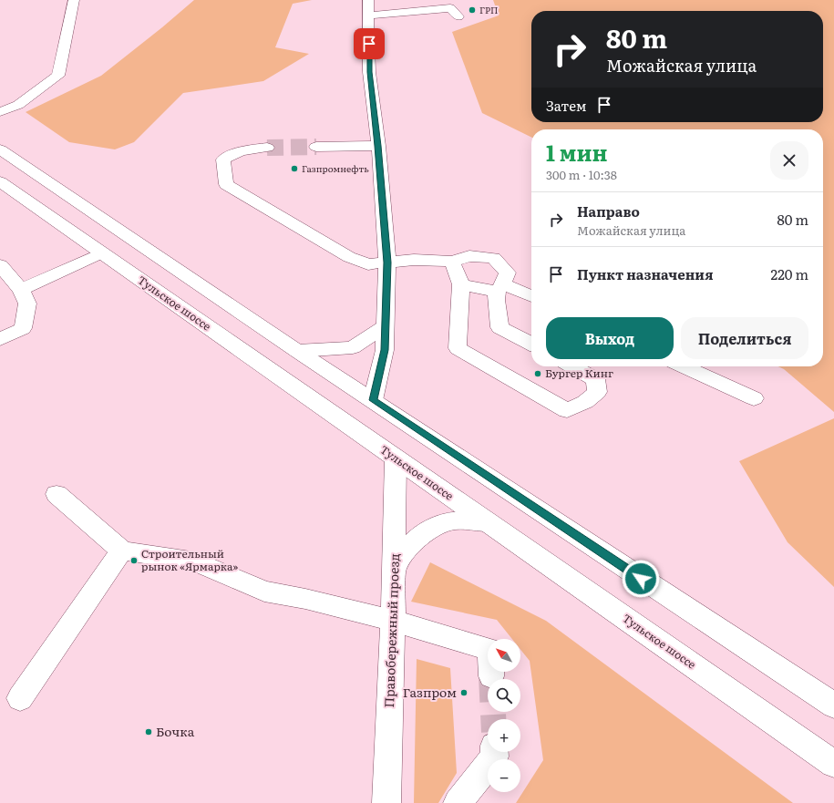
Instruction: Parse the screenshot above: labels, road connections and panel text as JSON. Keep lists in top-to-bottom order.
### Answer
{
  "streets": {
    "main road": ["Тульское шоссе", "Правобережный проезд"]
  },
  "crossings": [
    ["Тульское шоссе", "Правобережный проезд"]
  ],
  "places": [
    "ГРП",
    "Газпромнефть",
    "Бургер Кинг",
    "Строительный рынок «Ярмарка»",
    "Газпром",
    "Бочка"
  ],
  "north": "top left",
  "page": {
    "turn": ["80 m", "Можайская улица"],
    "then": "Затем",
    "heading": ["1 мин", "300 m · 10:38"],
    "list": [
      {
        "name": "Направо",
        "note": "Можайская улица",
        "value": "80 m"
      },
      {
        "name": "Пункт назначения",
        "value": "220 m"
      }
    ],
    "buttons": ["Выход", "Поделиться"],
    "map_buttons": ["+", "−"]
  }
}
